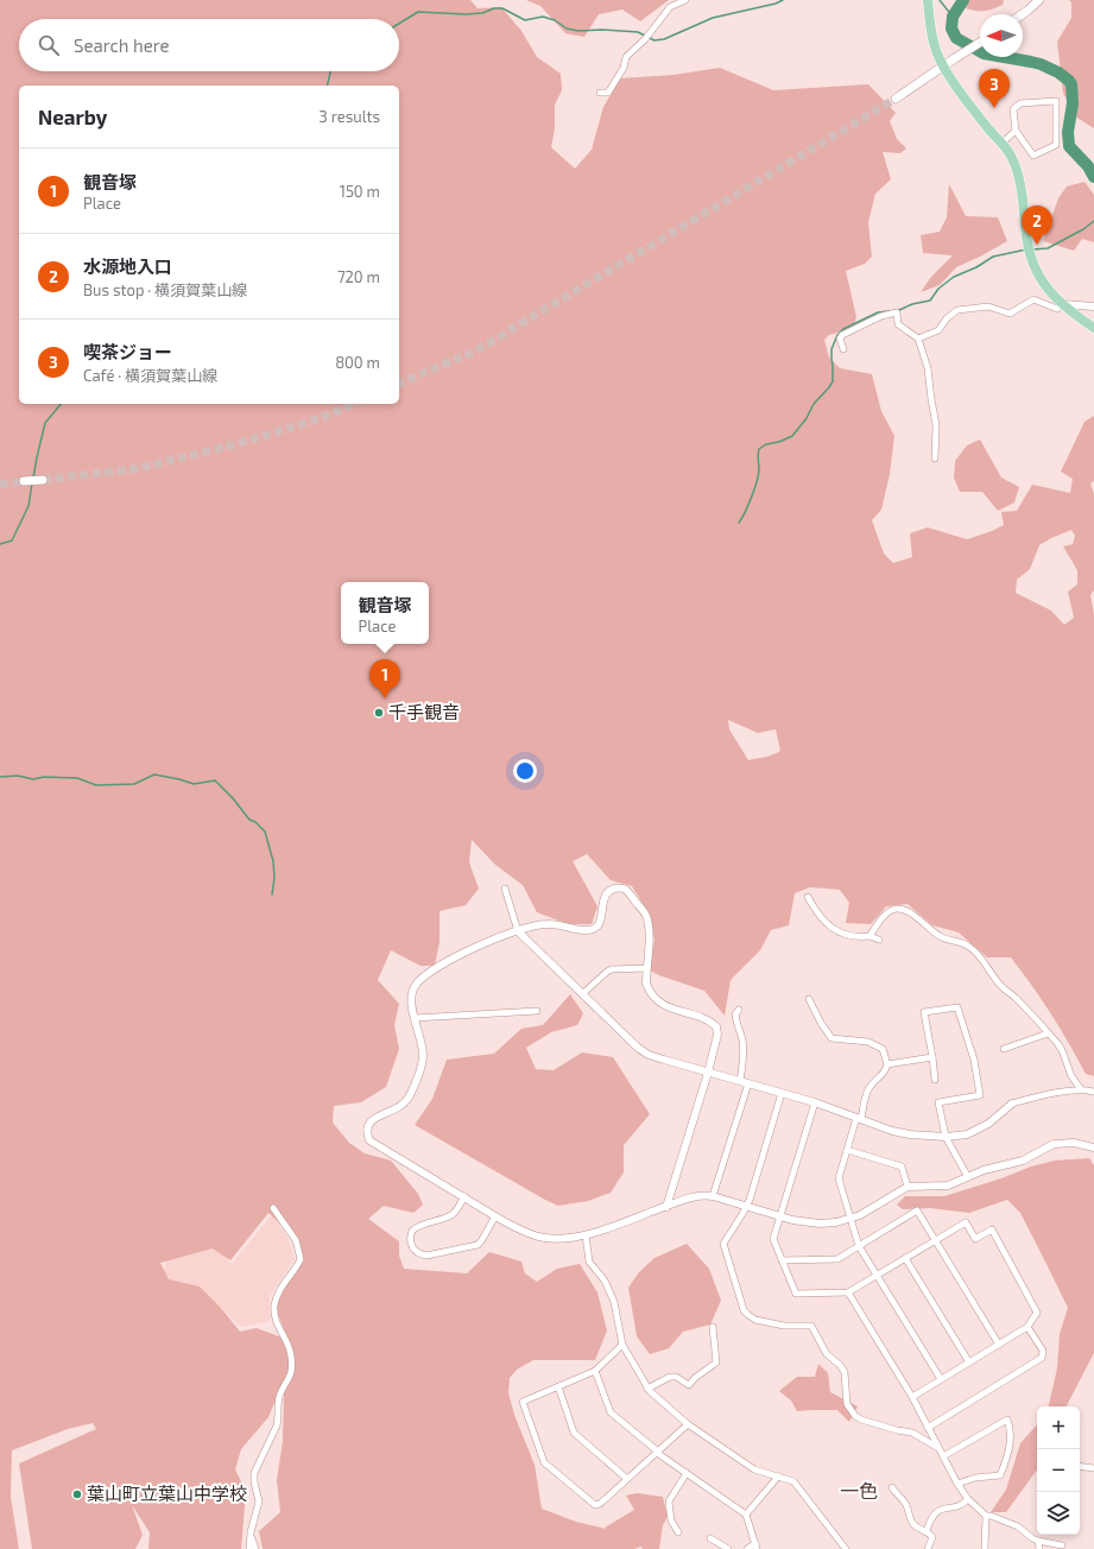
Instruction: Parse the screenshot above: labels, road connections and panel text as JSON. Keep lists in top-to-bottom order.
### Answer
{
  "districts": ["一色"],
  "places": ["千手観音", "葉山町立葉山中学校"],
  "north": "left",
  "page": {
    "search": "Search here",
    "pins": ["3", "2", "1"],
    "heading": ["Nearby", "3 results"],
    "list": [
      {
        "mark": "1",
        "name": "観音塚",
        "note": "Place",
        "value": "150 m"
      },
      {
        "mark": "2",
        "name": "水源地入口",
        "note": "Bus stop · 横須賀葉山線",
        "value": "720 m"
      },
      {
        "mark": "3",
        "name": "喫茶ジョー",
        "note": "Café · 横須賀葉山線",
        "value": "800 m"
      }
    ],
    "popup": ["観音塚", "Place"],
    "map_buttons": ["+", "−"]
  }
}
